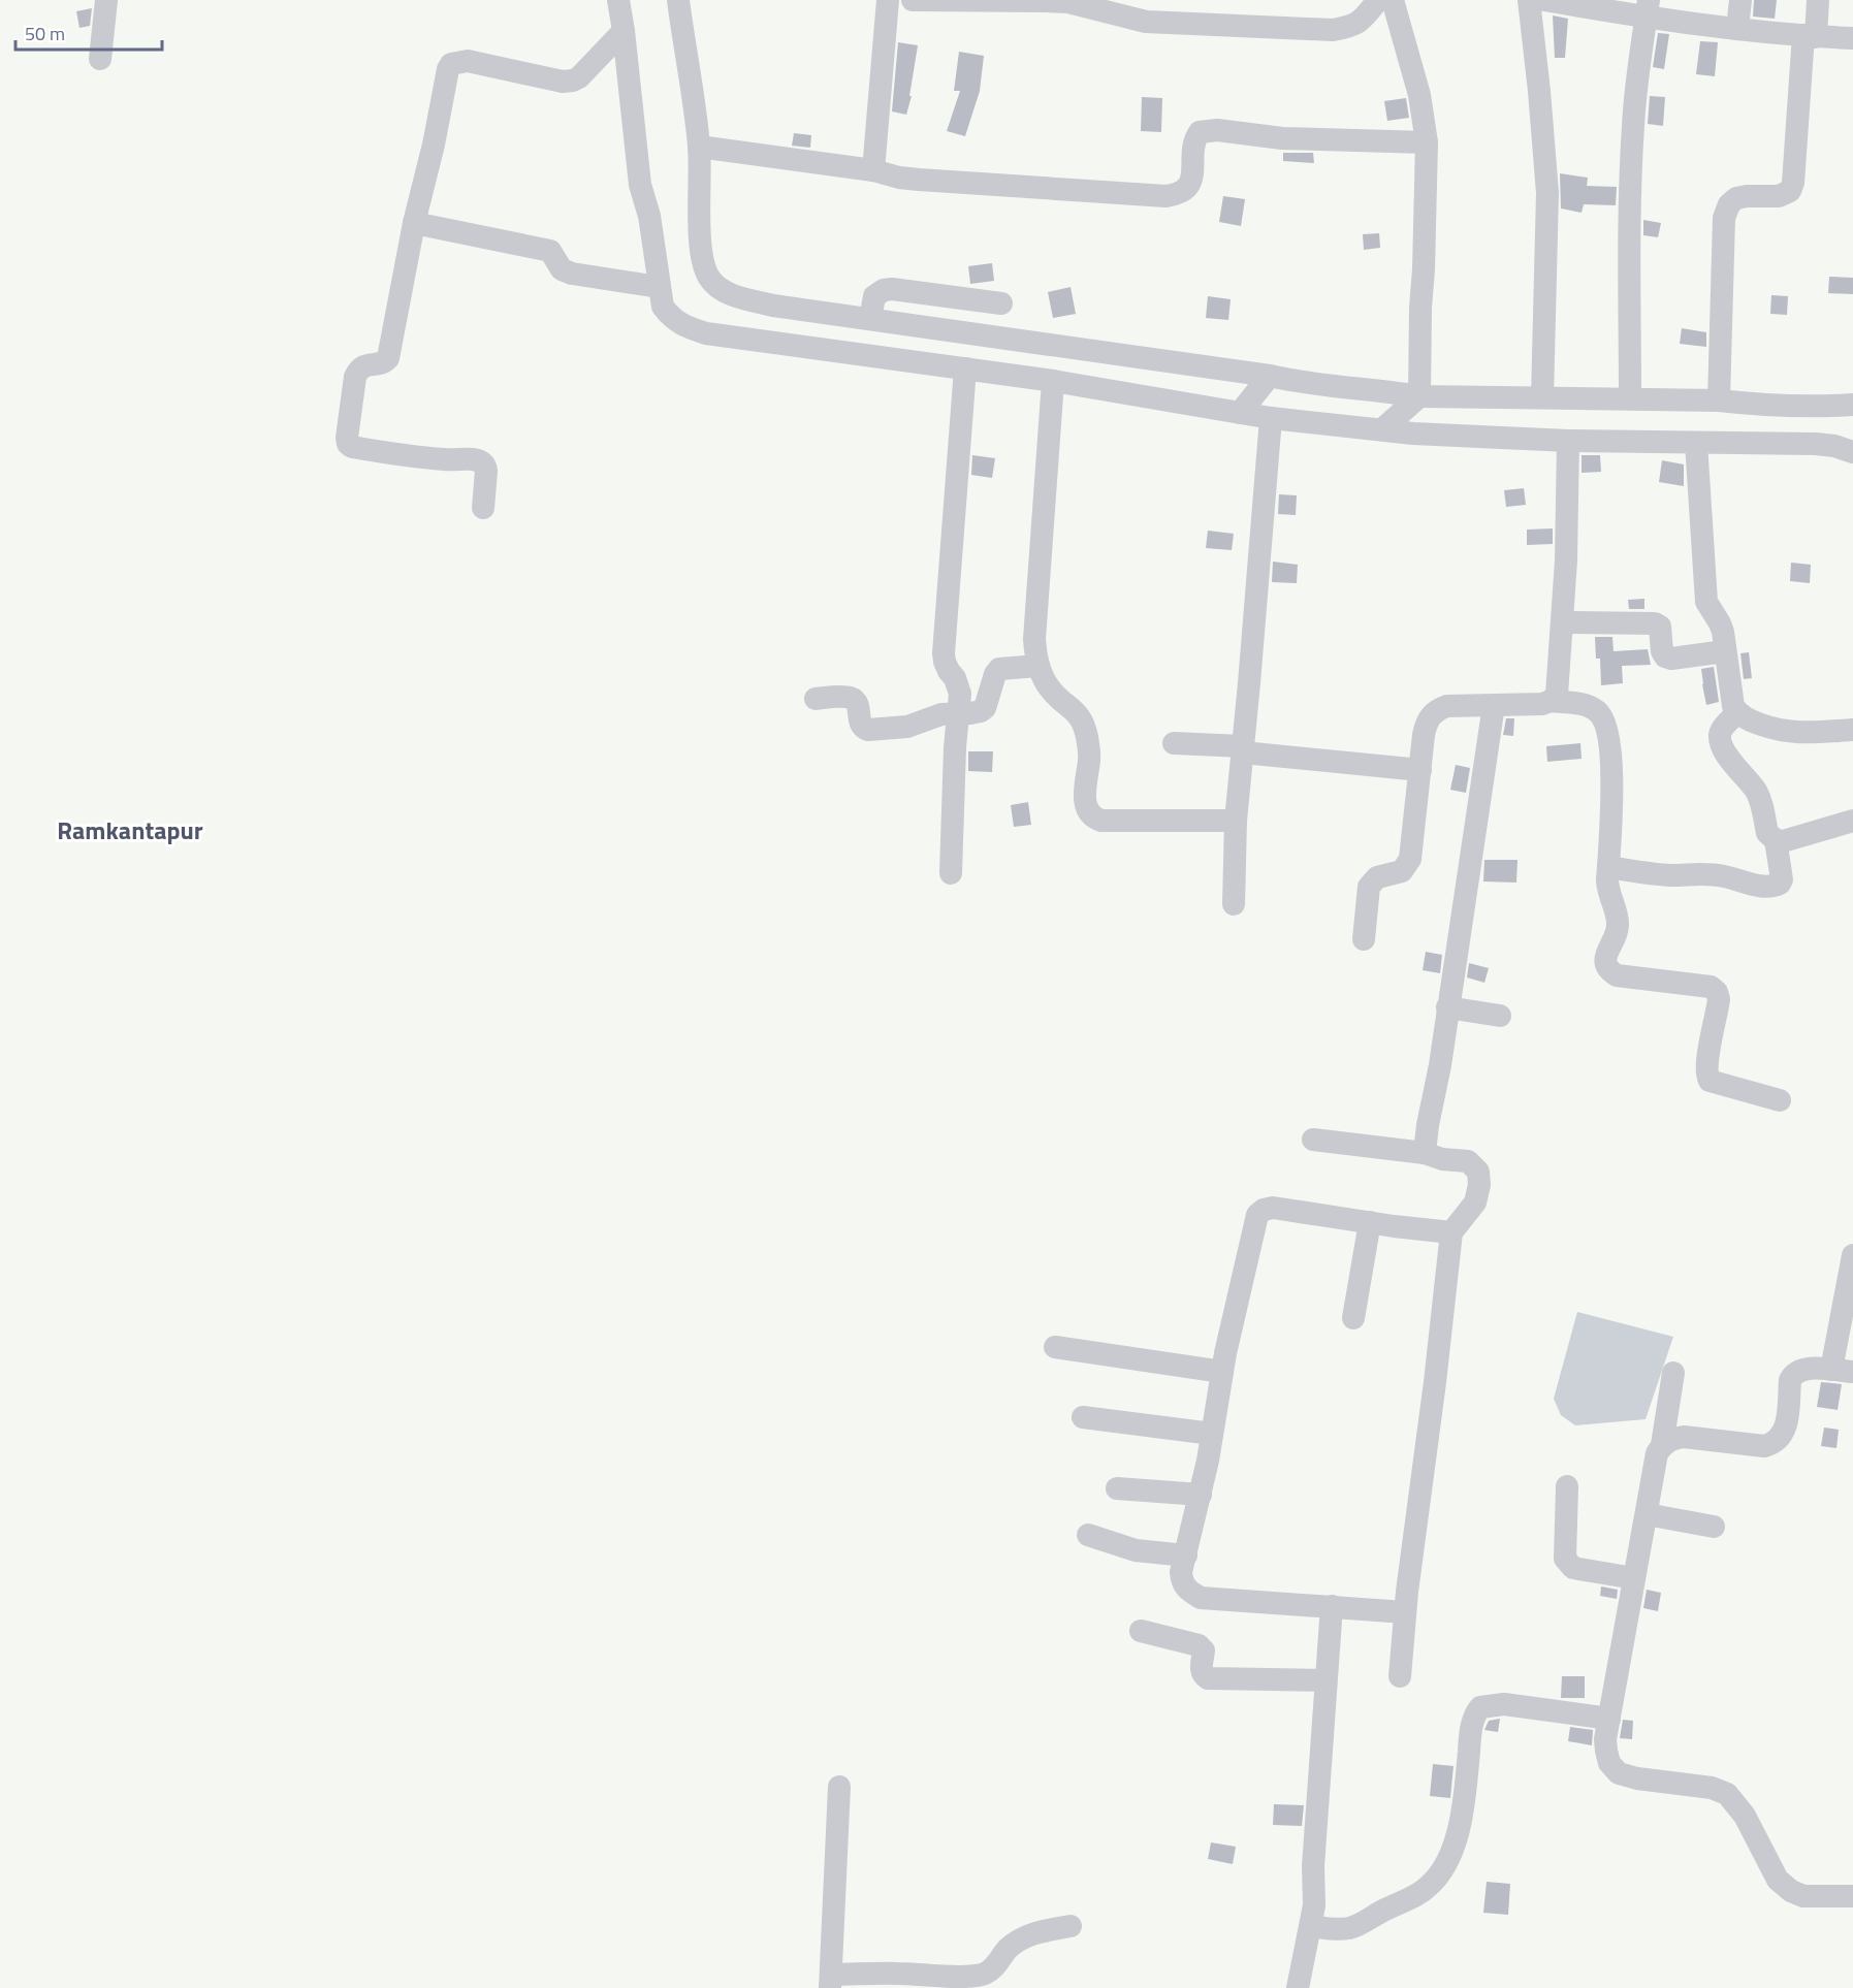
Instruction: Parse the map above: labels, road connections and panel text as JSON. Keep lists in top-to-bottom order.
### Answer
{
  "districts": ["Ramkantapur"],
  "scale_bar": "50 m"
}
